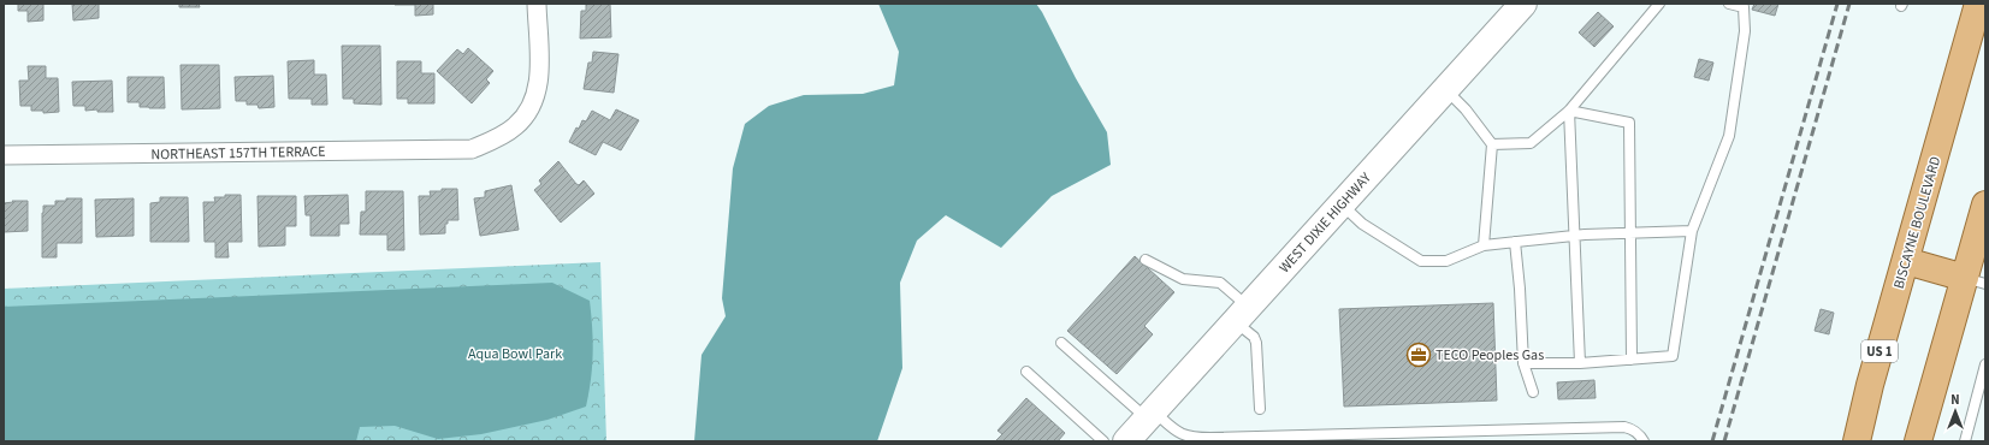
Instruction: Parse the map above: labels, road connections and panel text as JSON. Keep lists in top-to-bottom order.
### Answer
{
  "streets": {
    "main road": ["WEST DIXIE HIGHWAY", "BISCAYNE BOULEVARD", "US 1"],
    "street": ["NORTHEAST 157TH TERRACE"]
  },
  "parks": ["Aqua Bowl Park"],
  "places": {
    "office": ["TECO Peoples Gas"]
  },
  "north": "top"
}
